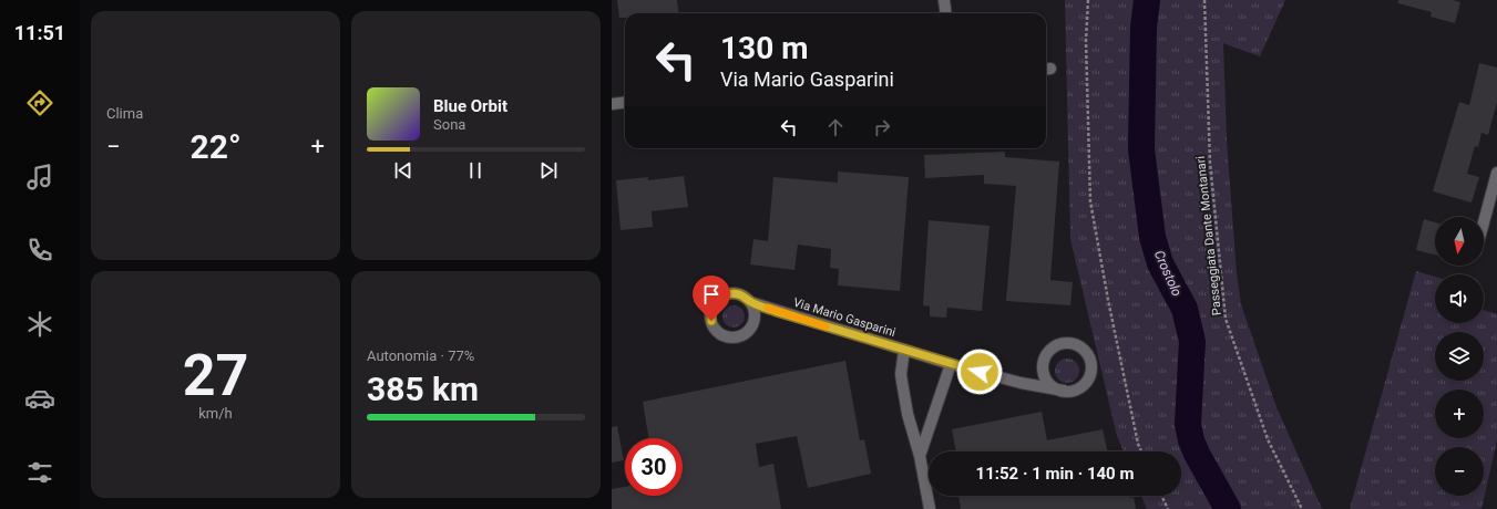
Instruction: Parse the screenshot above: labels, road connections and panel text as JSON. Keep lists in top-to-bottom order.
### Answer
{
  "streets": {
    "street": ["Via Mario Gasparini"],
    "path": ["Passeggiata Dante Montanari"]
  },
  "water": ["Crostolo"],
  "north": "bottom",
  "page": {
    "tabs": "11:51",
    "tile": [
      "Clima",
      ["27", "km/h"],
      ["Autonomia · 77%", "385 km"]
    ],
    "turn": ["130 m", "Via Mario Gasparini"],
    "song": ["Blue Orbit", "Sona"],
    "heat": ["−", "22°", "+"],
    "map_buttons": ["+", "−"],
    "limit": "30",
    "trip": "11:52 · 1 min · 140 m"
  }
}
